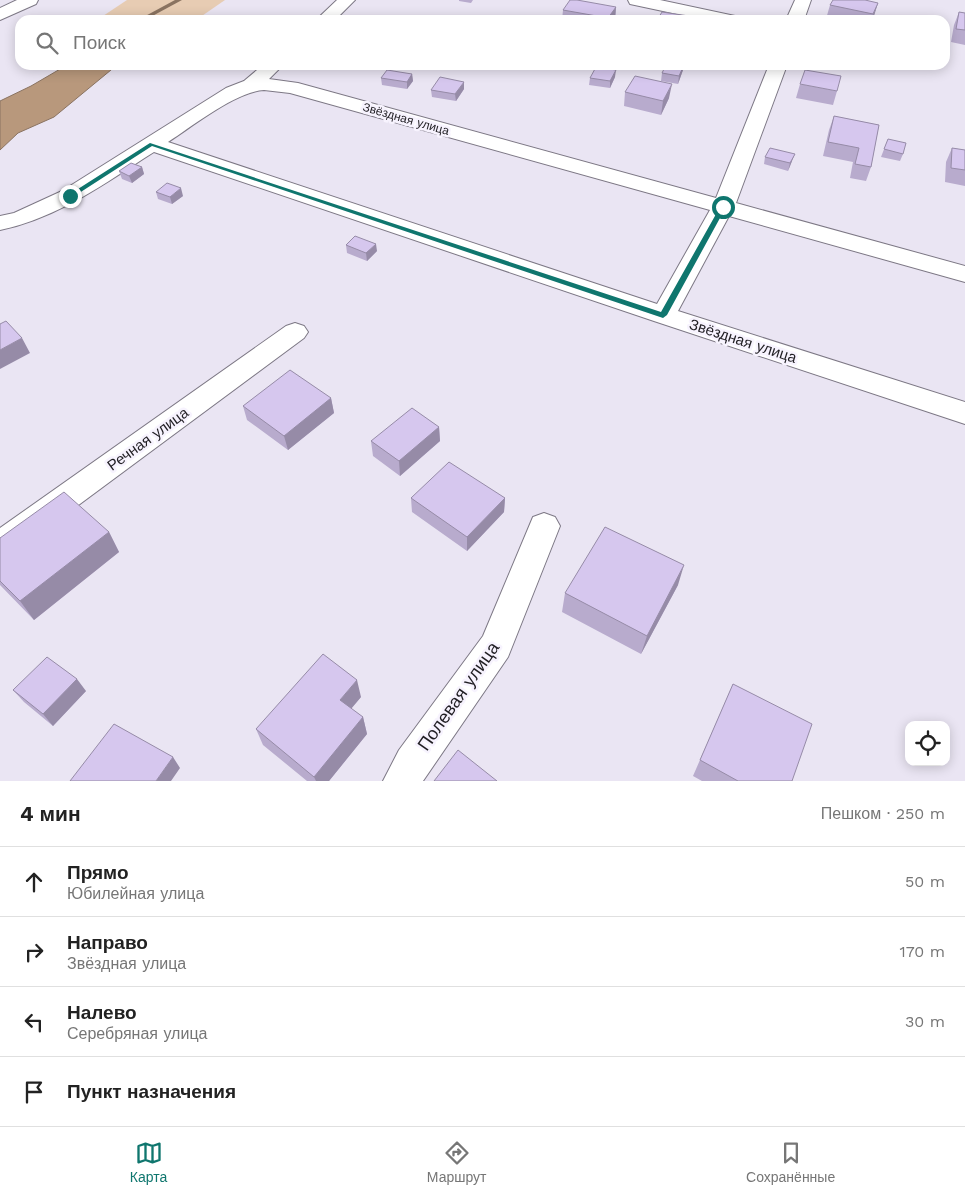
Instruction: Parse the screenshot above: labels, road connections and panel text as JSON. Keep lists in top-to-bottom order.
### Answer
{
  "streets": {
    "street": ["Звёздная улица", "Речная улица", "Полевая улица"]
  },
  "page": {
    "search": "Поиск",
    "heading": ["4 мин", "Пешком · 250 m"],
    "list": [
      ["Прямо", "Юбилейная улица", "50 m"],
      ["Направо", "Звёздная улица", "170 m"],
      ["Налево", "Серебряная улица", "30 m"],
      "Пункт назначения"
    ],
    "nav": ["Карта", "Маршрут", "Сохранённые"]
  }
}
